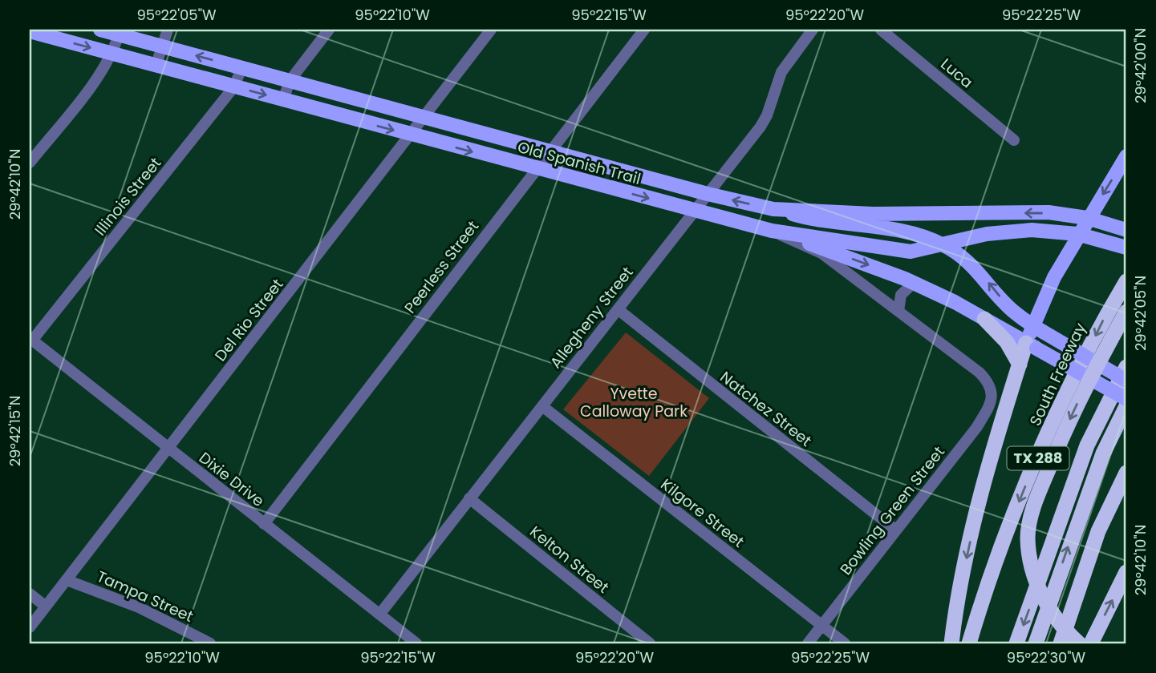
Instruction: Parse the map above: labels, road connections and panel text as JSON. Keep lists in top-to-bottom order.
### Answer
{
  "streets": {
    "highway": ["South Freeway", "TX 288"],
    "main road": ["Old Spanish Trail"],
    "street": [
      "Luca",
      "Illinois Street",
      "Peerless Street",
      "Allegheny Street",
      "Del Rio Street",
      "Natchez Street",
      "Dixie Drive",
      "Bowling Green Street",
      "Kilgore Street",
      "Kelton Street",
      "Tampa Street"
    ]
  },
  "crossings": [
    ["Old Spanish Trail", "Illinois Street"],
    ["Old Spanish Trail", "Peerless Street"],
    ["Old Spanish Trail", "Allegheny Street"],
    ["Old Spanish Trail", "Del Rio Street"],
    ["Illinois Street", "Dixie Drive"],
    ["Peerless Street", "Dixie Drive"],
    ["Allegheny Street", "Natchez Street"],
    ["Allegheny Street", "Dixie Drive"],
    ["Allegheny Street", "Kilgore Street"],
    ["Allegheny Street", "Kelton Street"],
    ["Del Rio Street", "Dixie Drive"],
    ["Del Rio Street", "Tampa Street"],
    ["Natchez Street", "Bowling Green Street"],
    ["Bowling Green Street", "Kilgore Street"]
  ],
  "parks": ["Yvette Calloway Park"],
  "coordinates": [
    "95°22'05\"W",
    "95°22'10\"W",
    "95°22'15\"W",
    "95°22'20\"W",
    "95°22'25\"W",
    "29°42'00\"N",
    "29°42'10\"N",
    "29°42'05\"N",
    "29°42'15\"N",
    "95°22'30\"W"
  ]
}
